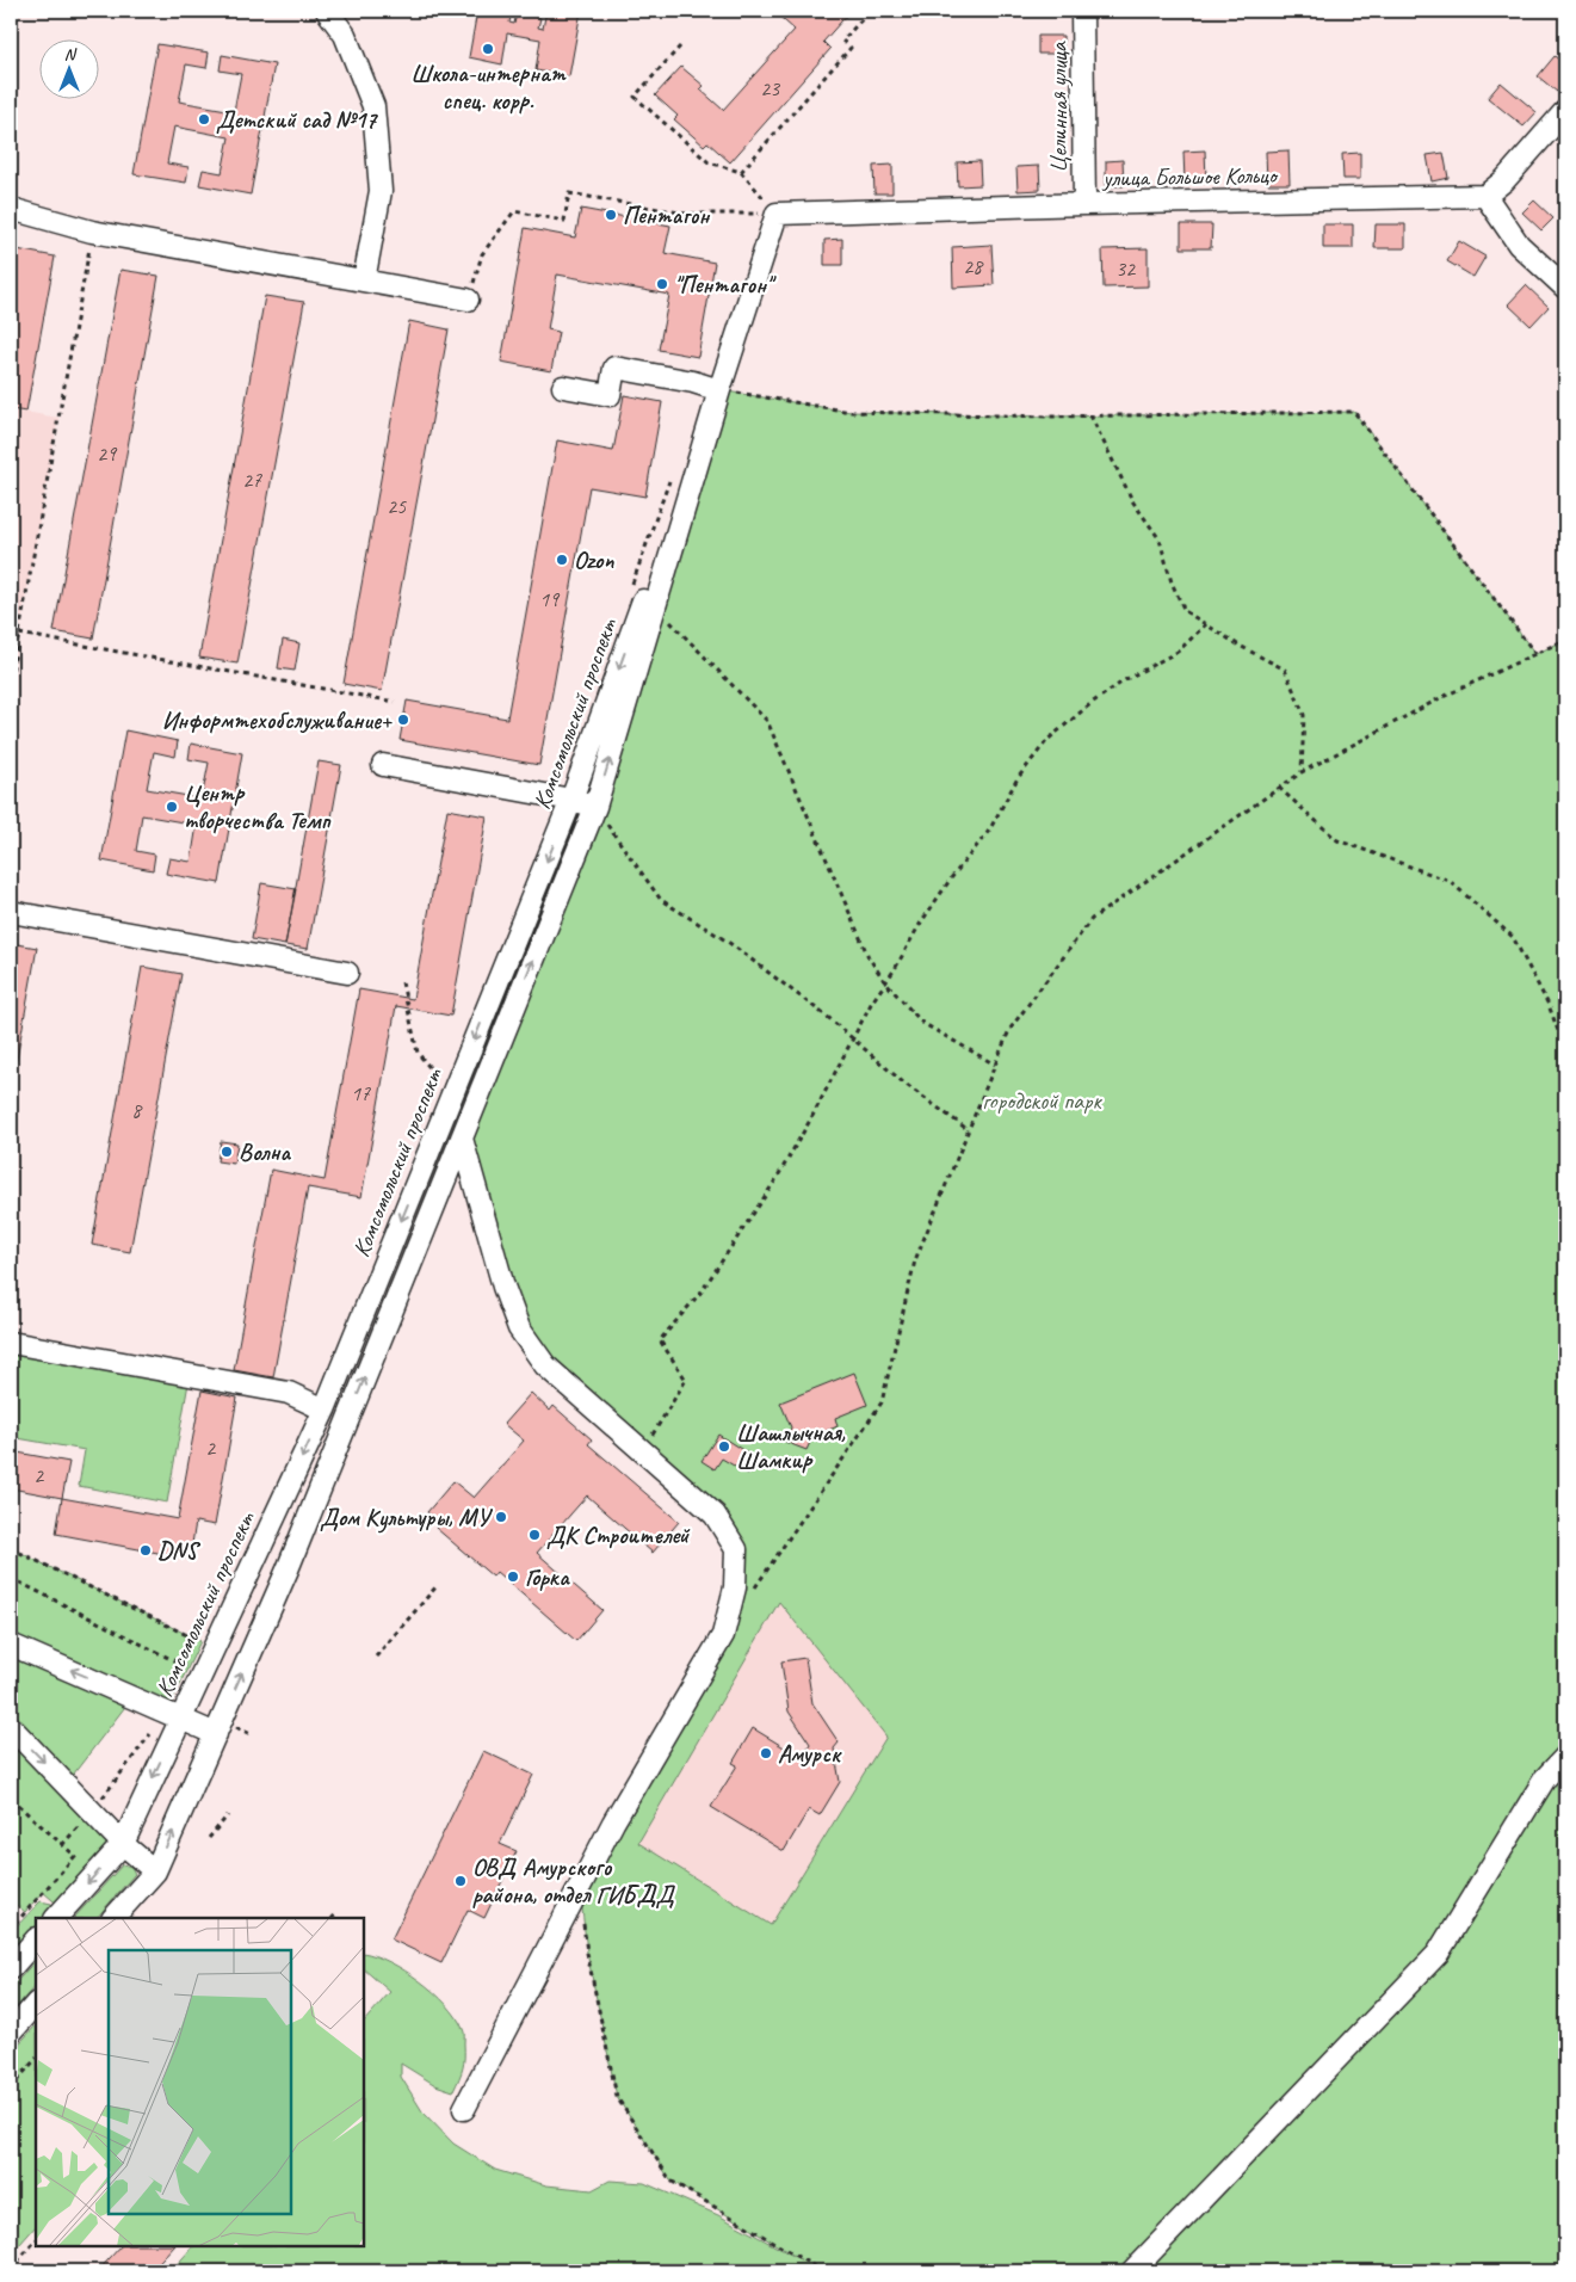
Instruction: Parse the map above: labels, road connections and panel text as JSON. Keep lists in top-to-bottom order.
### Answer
{
  "streets": {
    "street": ["Целинная улица", "улица Большое Кольцо", "Комсомольский проспект"]
  },
  "crossings": [
    ["Целинная улица", "улица Большое Кольцо"],
    ["улица Большое Кольцо", "Комсомольский проспект"]
  ],
  "parks": ["городской парк"],
  "places": [
    "Школа-интернат спец. корр.",
    "Детский сад №17",
    "Пентагон",
    "\"Пентагон\"",
    "Ozon",
    "Информтехобслуживание+",
    "Центр творчества Темп",
    "Волна",
    "Шашлычная, Шамкир",
    "Дом Культуры, МУ",
    "ДК Строителей",
    "DNS",
    "Горка",
    "Амурск",
    "ОВД Амурского района, отдел ГИБДД"
  ],
  "house_numbers": [
    "23",
    "28",
    "32",
    "29",
    "27",
    "25",
    "19",
    "17",
    "8",
    "2",
    "2"
  ],
  "north": "top"
}
